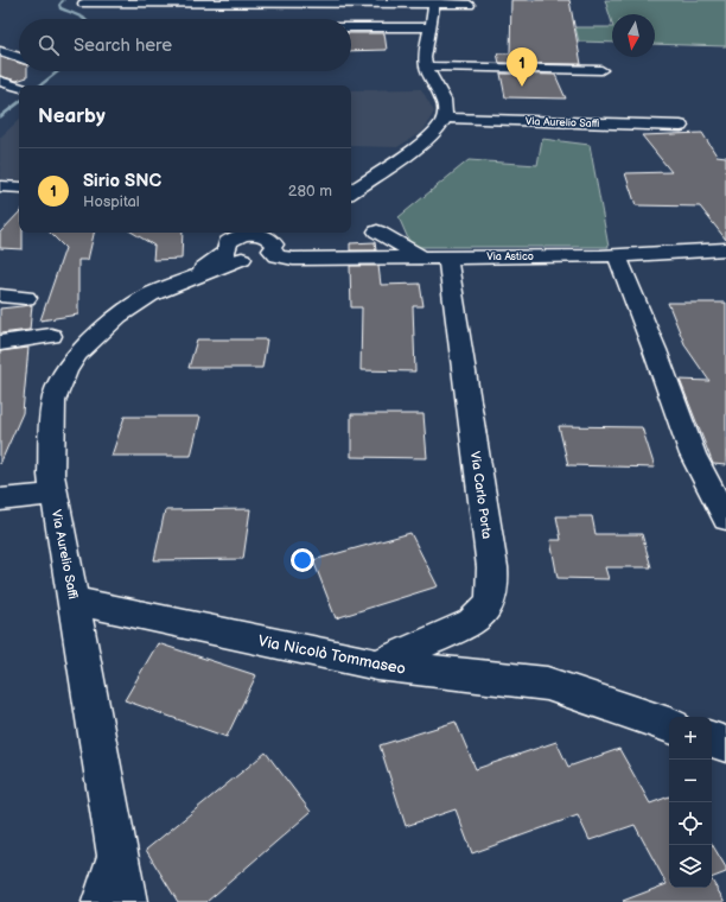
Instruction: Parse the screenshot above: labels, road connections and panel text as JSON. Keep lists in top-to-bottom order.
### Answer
{
  "streets": {
    "street": [
      "Via Aurelio Saffi",
      "Via Astico",
      "Via Carlo Porta",
      "Via Nicolò Tommaseo"
    ]
  },
  "crossings": [
    ["Via Aurelio Saffi", "Via Astico"],
    ["Via Aurelio Saffi", "Via Nicolò Tommaseo"],
    ["Via Astico", "Via Carlo Porta"],
    ["Via Carlo Porta", "Via Nicolò Tommaseo"]
  ],
  "north": "bottom",
  "page": {
    "search": "Search here",
    "pins": "1",
    "heading": "Nearby",
    "list": [
      {
        "mark": "1",
        "name": "Sirio SNC",
        "note": "Hospital",
        "value": "280 m"
      }
    ],
    "map_buttons": ["+", "−"]
  }
}
